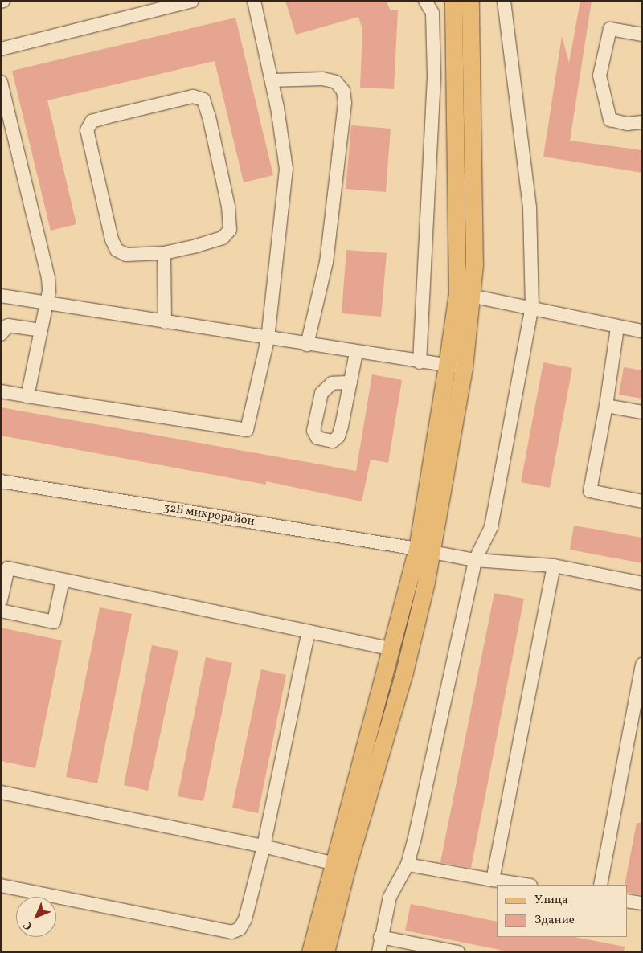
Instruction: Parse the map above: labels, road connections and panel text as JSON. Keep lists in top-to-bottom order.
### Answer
{
  "streets": {
    "lane": ["32Б микрорайон"]
  },
  "legend": ["Улица", "Здание"],
  "north": "bottom left"
}
